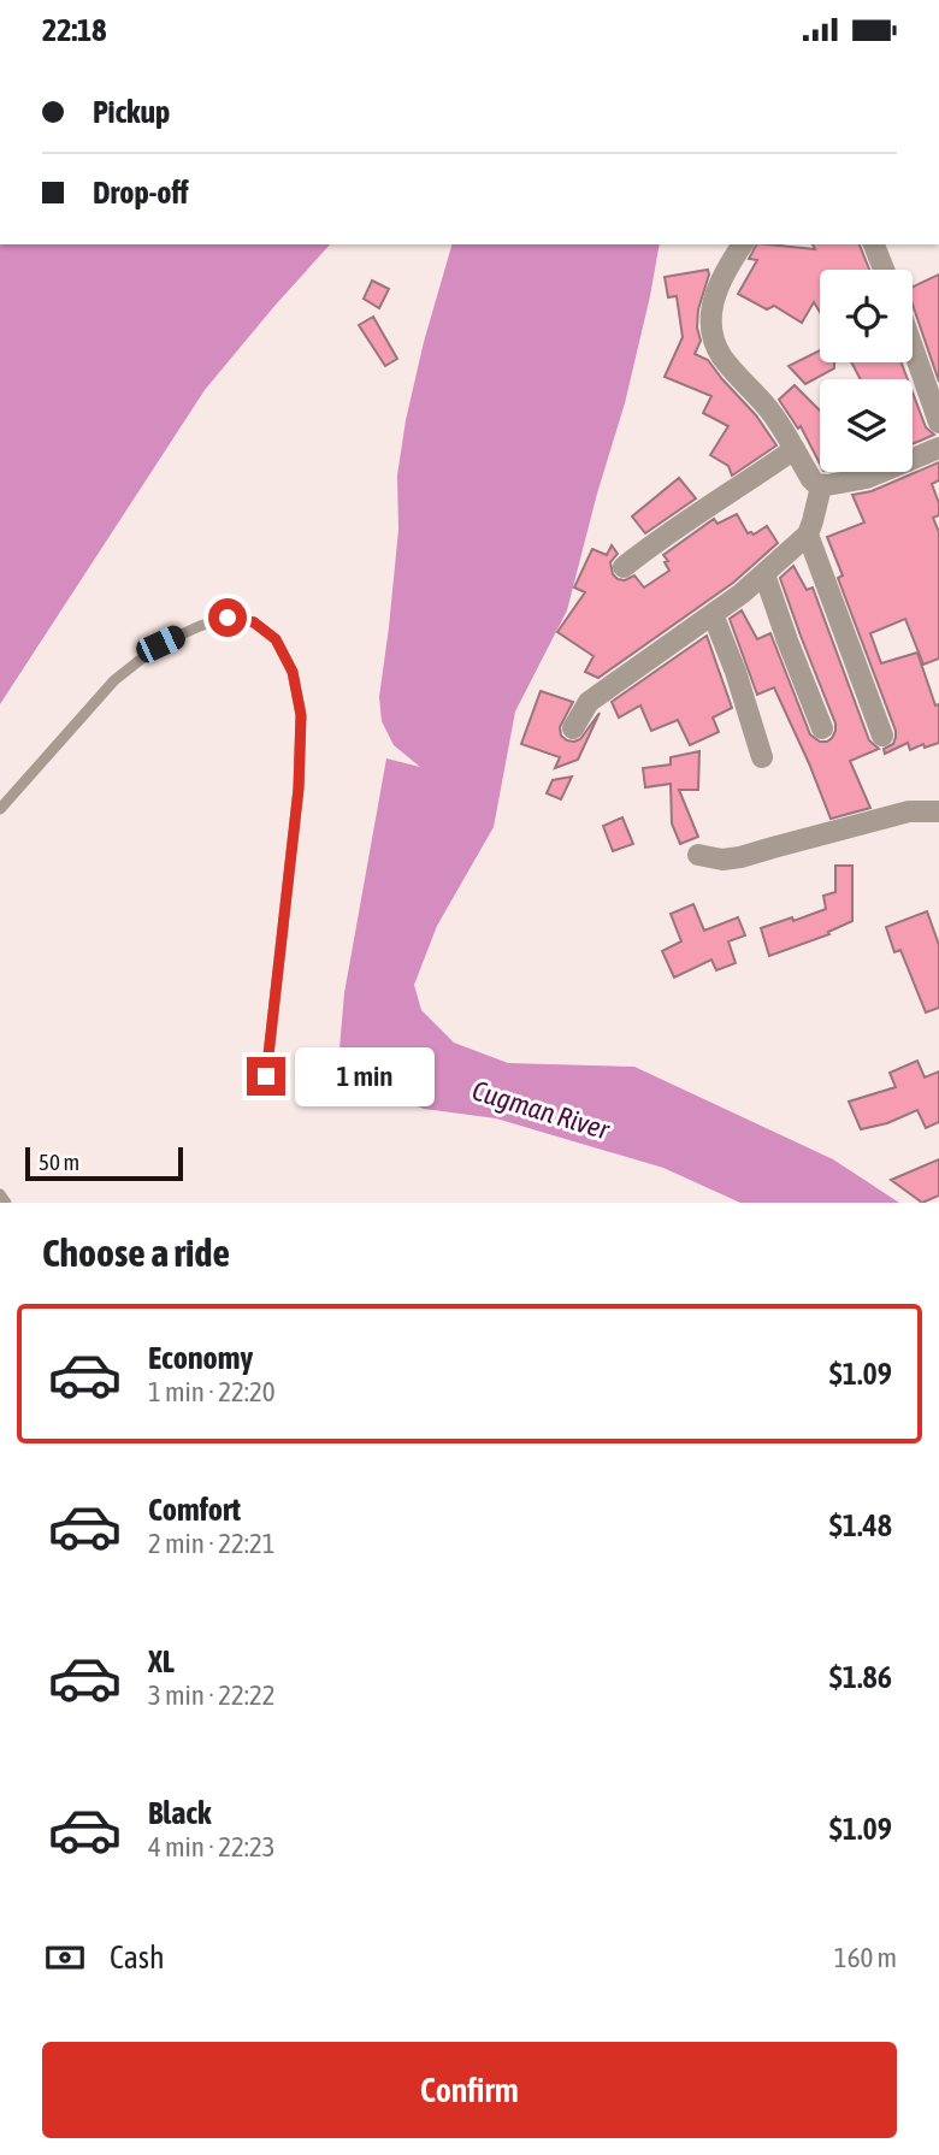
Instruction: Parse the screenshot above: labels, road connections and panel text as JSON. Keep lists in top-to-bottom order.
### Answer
{
  "water": ["Cugman River"],
  "scale_bar": "50 m",
  "page": {
    "status": "22:18",
    "banner": ["Pickup", "Drop-off"],
    "bubble": "1 min",
    "scale": "50 m",
    "heading": "Choose a ride",
    "list": [
      {
        "name": "Economy",
        "note": "1 min · 22:20",
        "value": "$1.09"
      },
      {
        "name": "Comfort",
        "note": "2 min · 22:21",
        "value": "$1.48"
      },
      {
        "name": "XL",
        "note": "3 min · 22:22",
        "value": "$1.86"
      },
      {
        "name": "Black",
        "note": "4 min · 22:23",
        "value": "$1.09"
      }
    ],
    "pay": ["Cash", "160 m"],
    "buttons": "Confirm"
  }
}
